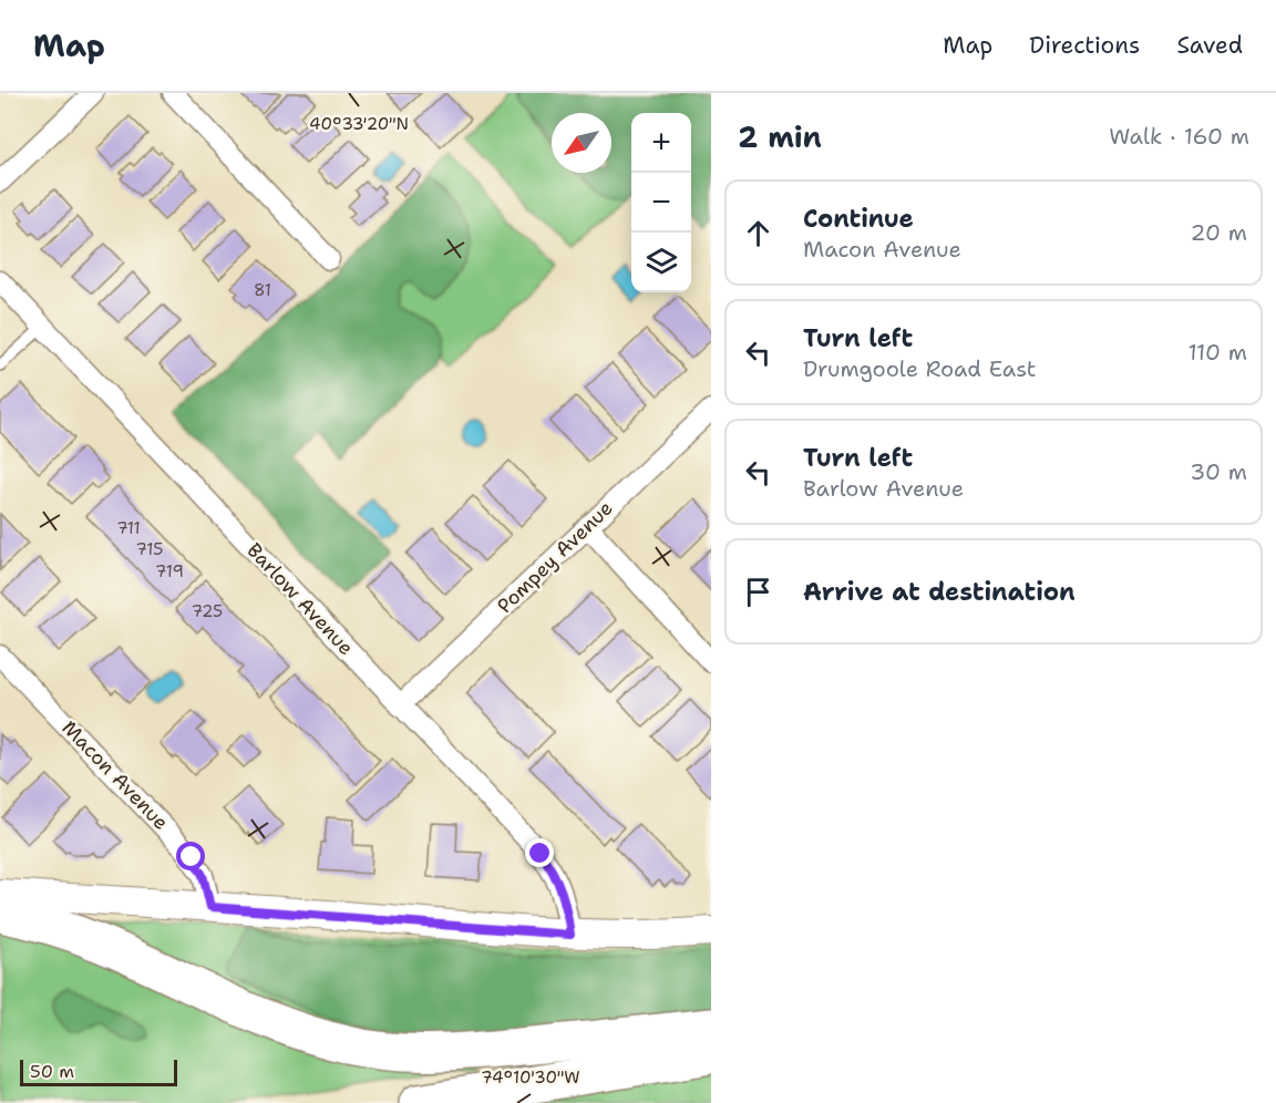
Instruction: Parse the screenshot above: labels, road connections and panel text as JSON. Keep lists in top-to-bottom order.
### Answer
{
  "streets": {
    "street": ["Pompey Avenue", "Barlow Avenue", "Macon Avenue"]
  },
  "crossings": [
    ["Pompey Avenue", "Barlow Avenue"]
  ],
  "house_numbers": [
    "81",
    "711",
    "715",
    "719",
    "725"
  ],
  "scale_bar": "50 m",
  "north": "bottom left",
  "page": {
    "header": "Map",
    "nav": ["Map", "Directions", "Saved"],
    "heading": ["2 min", "Walk · 160 m"],
    "map_buttons": ["+", "−"],
    "list": [
      ["Continue", "Macon Avenue", "20 m"],
      ["Turn left", "Drumgoole Road East", "110 m"],
      ["Turn left", "Barlow Avenue", "30 m"],
      "Arrive at destination"
    ],
    "scale": "50 m"
  },
  "coordinates": ["40°33'20\"N", "74°10'30\"W"]
}
